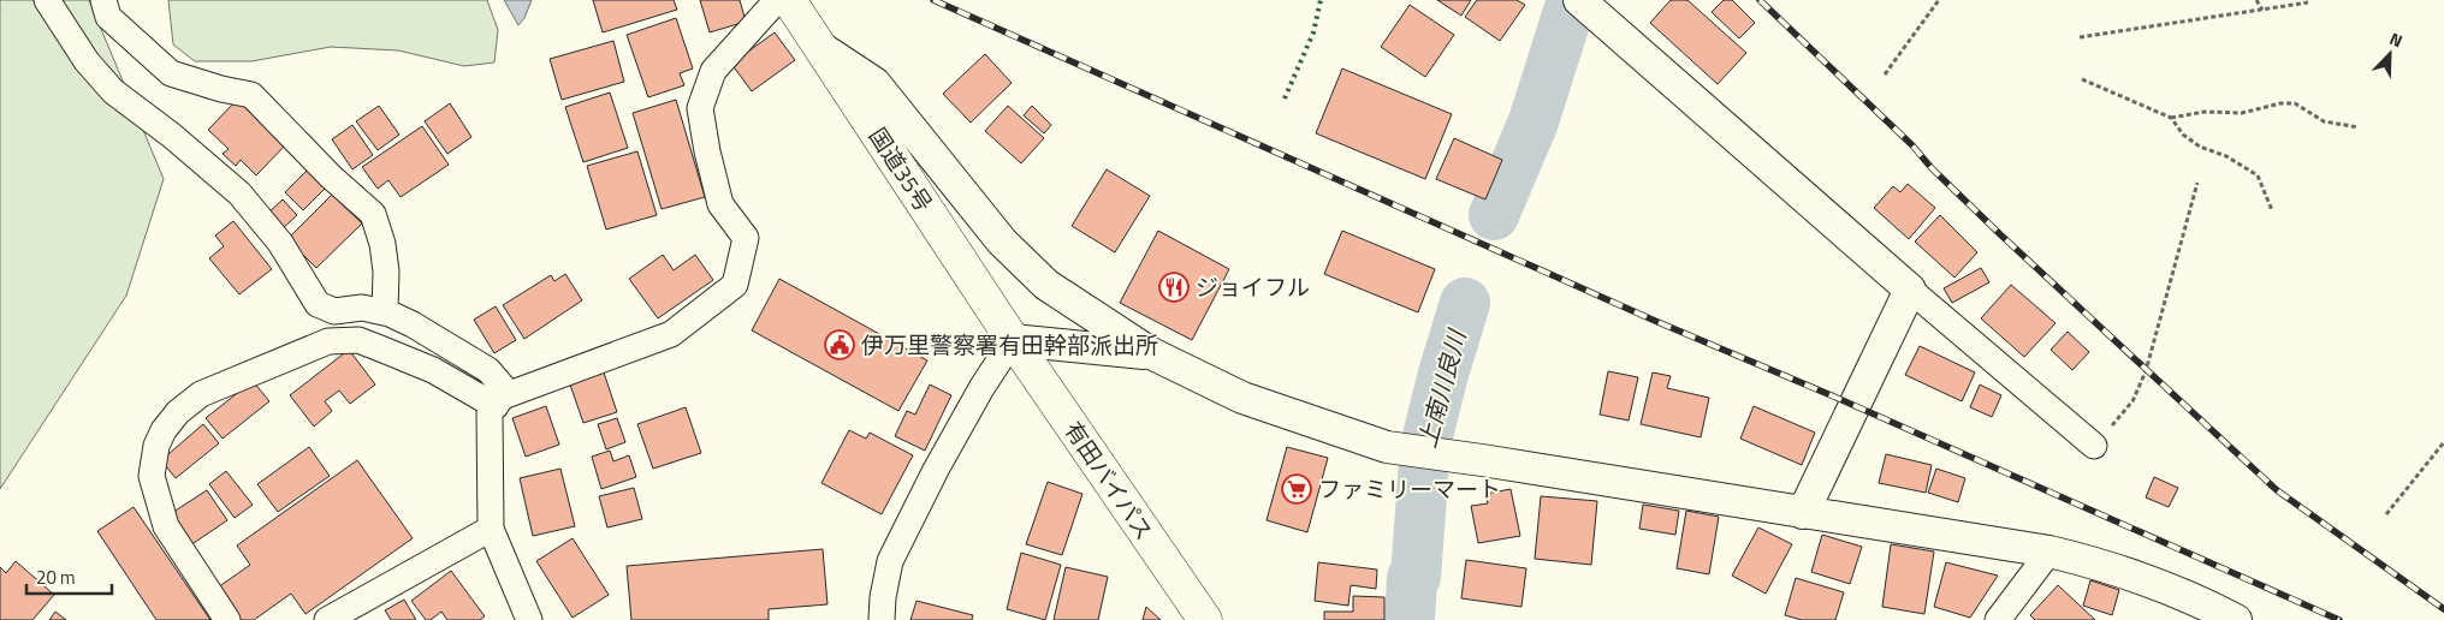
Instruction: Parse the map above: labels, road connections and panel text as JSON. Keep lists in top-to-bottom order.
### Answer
{
  "streets": {
    "highway": ["国道35号", "有田バイパス"]
  },
  "crossings": [
    ["国道35号", "有田バイパス"]
  ],
  "water": ["上南川良川"],
  "places": {
    "restaurant": ["ジョイフル"],
    "public building": ["伊万里警察署有田幹部派出所"],
    "supermarket": ["ファミリーマート"]
  },
  "scale_bar": "20 m",
  "north": "top right"
}
